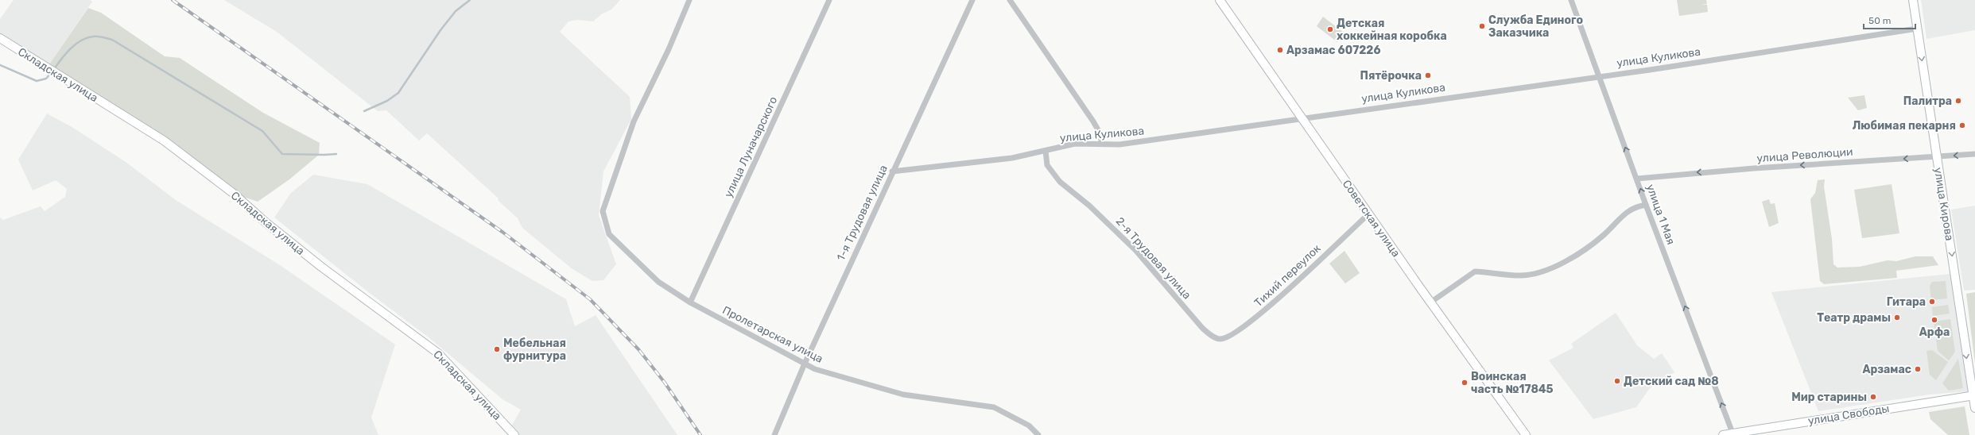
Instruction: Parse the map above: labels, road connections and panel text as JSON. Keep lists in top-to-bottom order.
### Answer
{
  "streets": {
    "street": [
      "улица Куликова",
      "Складская улица",
      "улица Луначарского",
      "улица Революции",
      "улица Кирова",
      "1-я Трудовая улица",
      "улица 1 Мая",
      "Советская улица",
      "2-я Трудовая улица",
      "Тихий переулок",
      "Пролетарская улица",
      "улица Свободы"
    ]
  },
  "crossings": [
    ["улица Куликова", "улица Кирова"],
    ["улица Куликова", "1-я Трудовая улица"],
    ["улица Куликова", "улица 1 Мая"],
    ["улица Куликова", "Советская улица"],
    ["улица Куликова", "2-я Трудовая улица"],
    ["улица Луначарского", "Пролетарская улица"],
    ["улица Революции", "улица Кирова"],
    ["улица Революции", "улица 1 Мая"],
    ["улица Кирова", "улица Свободы"],
    ["1-я Трудовая улица", "Пролетарская улица"],
    ["улица 1 Мая", "улица Свободы"],
    ["Советская улица", "Тихий переулок"],
    ["2-я Трудовая улица", "Тихий переулок"]
  ],
  "one_way": ["улица Революции", "улица Кирова", "улица 1 Мая"],
  "places": [
    "Служба Единого Заказчика",
    "Детская хоккейная коробка",
    "Арзамас 607226",
    "Пятёрочка",
    "Палитра",
    "Любимая пекарня",
    "Гитара",
    "Театр драмы",
    "Арфа",
    "Мебельная фурнитура",
    "Арзамас",
    "Детский сад №8",
    "Воинская часть №17845",
    "Мир старины"
  ],
  "scale_bar": "50 m"
}
